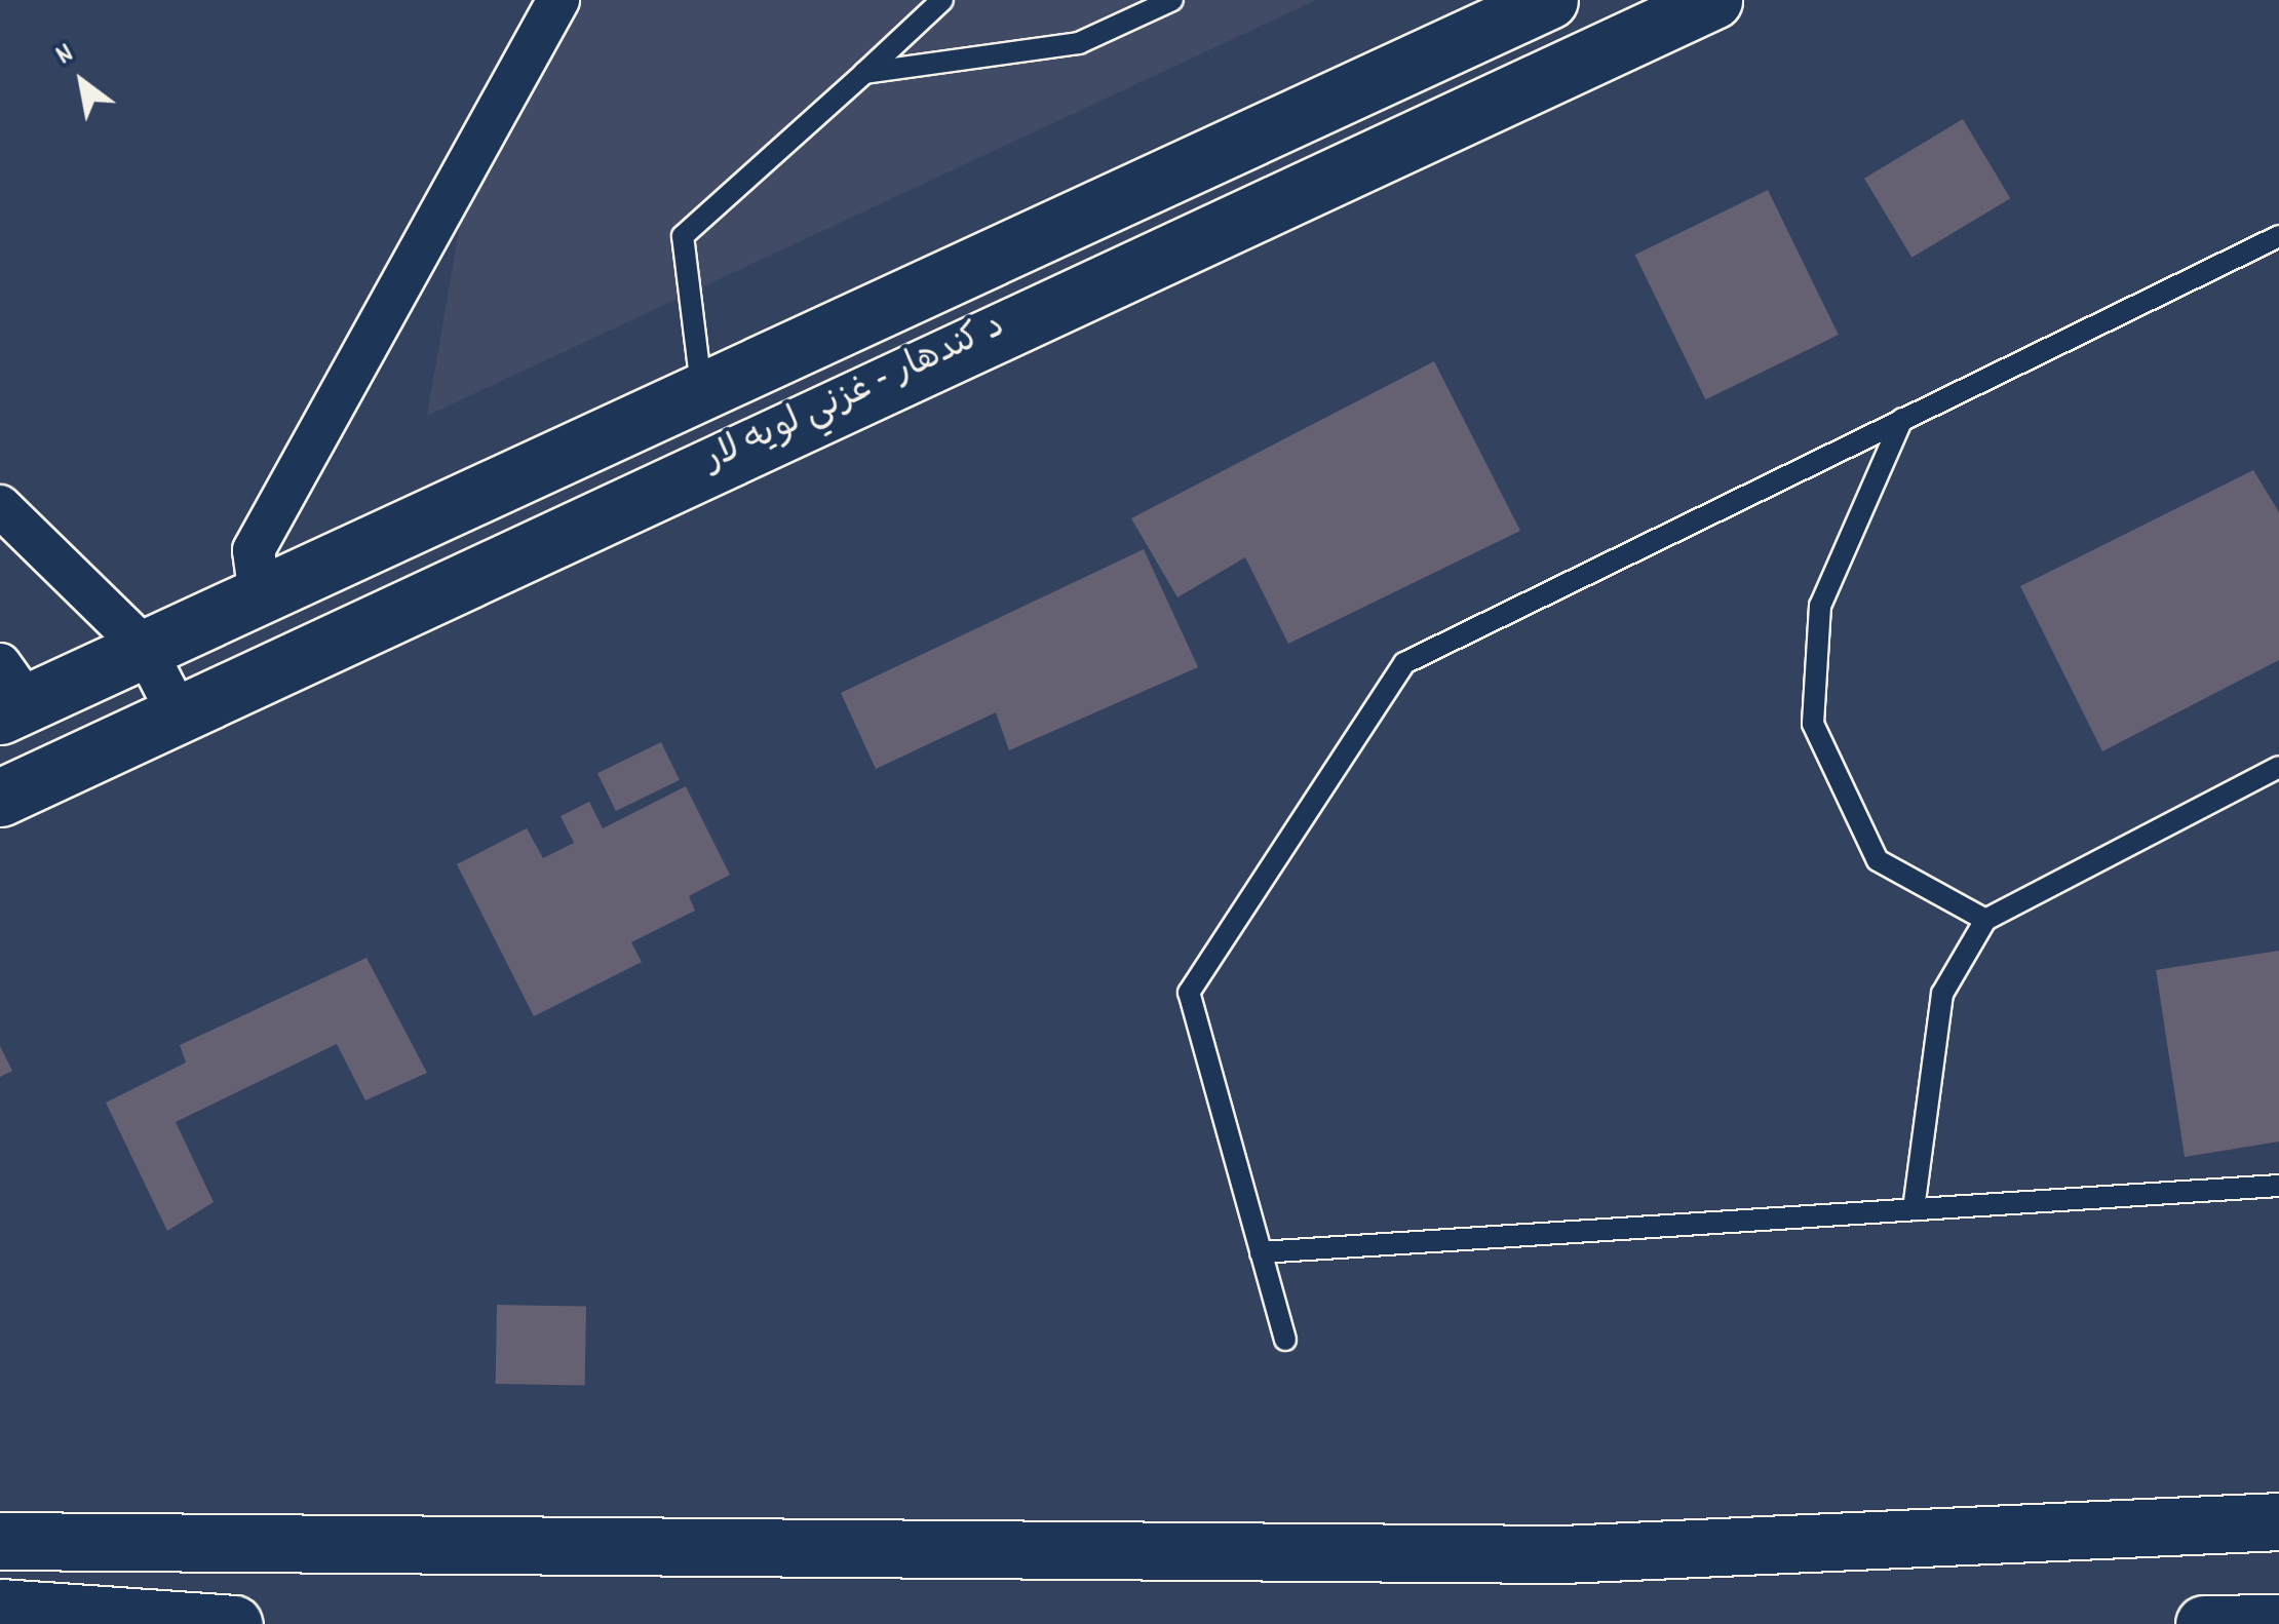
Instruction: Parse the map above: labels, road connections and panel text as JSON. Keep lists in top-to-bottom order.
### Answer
{
  "streets": {
    "main road": ["د کندهار - غزني لويه لار"]
  },
  "north": "top left"
}
